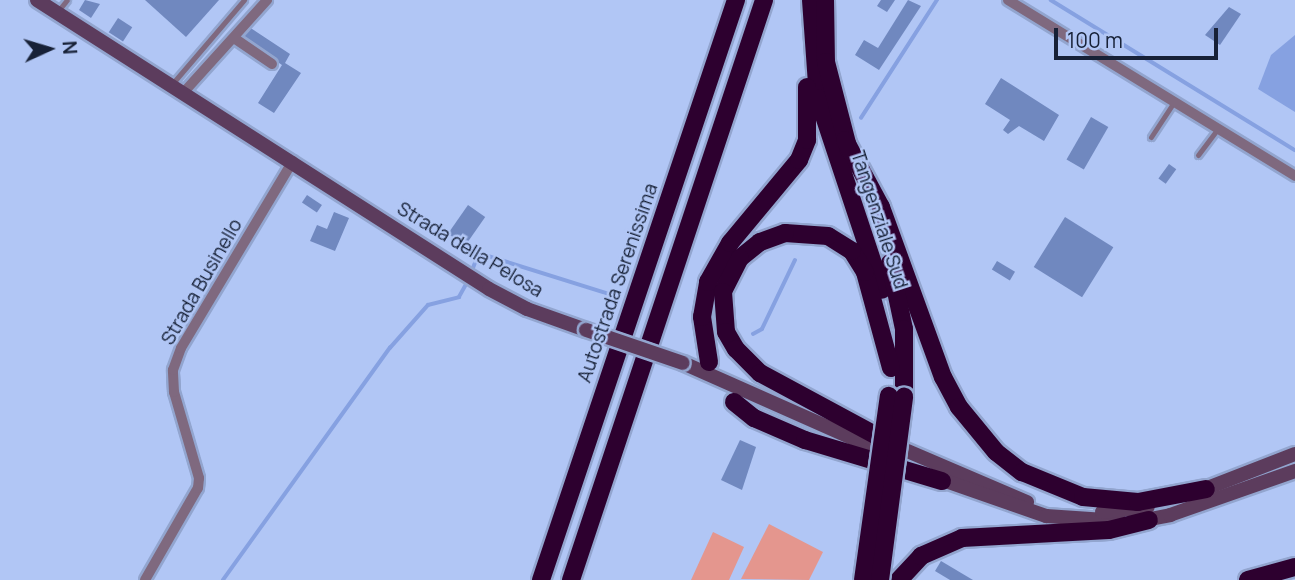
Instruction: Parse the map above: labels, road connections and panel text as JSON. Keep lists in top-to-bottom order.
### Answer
{
  "streets": {
    "highway": ["Tangenziale Sud", "Autostrada Serenissima"],
    "street": ["Strada della Pelosa", "Strada Businello"]
  },
  "crossings": [
    ["Strada della Pelosa", "Strada Businello"]
  ],
  "scale_bar": "100 m",
  "north": "right"
}
